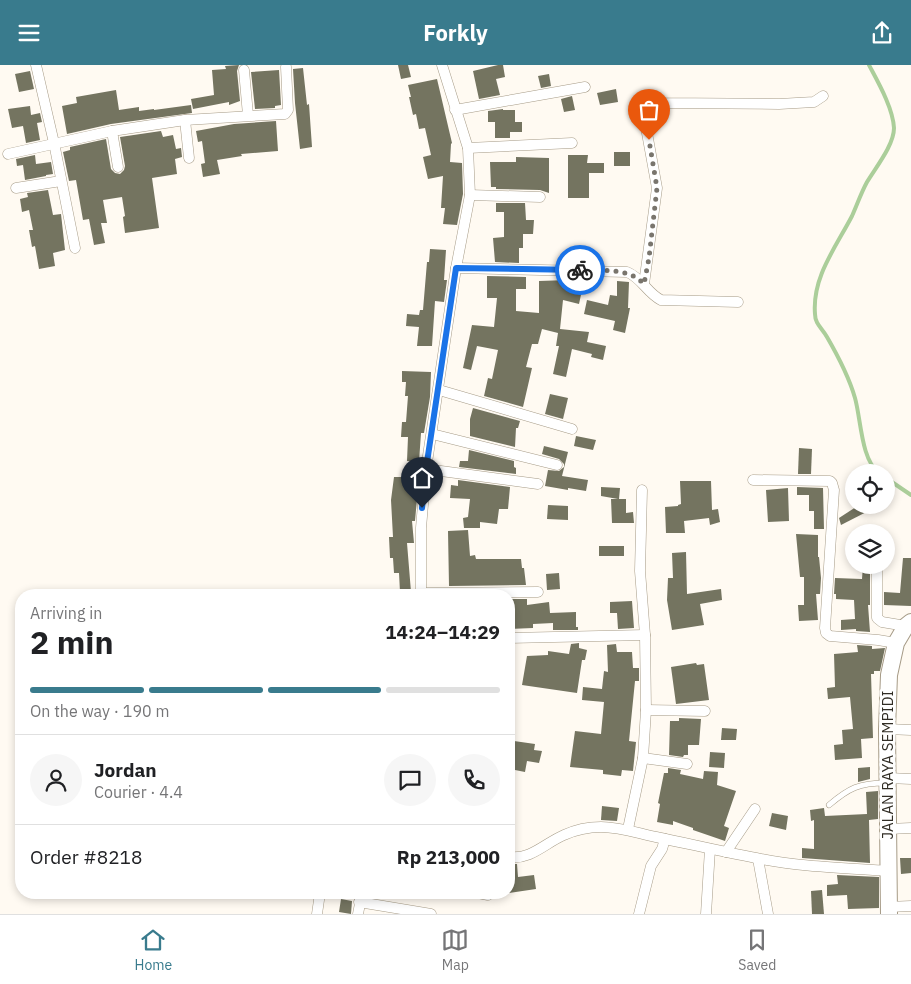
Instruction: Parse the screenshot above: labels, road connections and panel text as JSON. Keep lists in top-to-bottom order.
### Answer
{
  "streets": {
    "main road": ["JALAN RAYA SEMPIDI"]
  },
  "page": {
    "header": "Forkly",
    "heading": ["2 min", "Arriving in", "14:24–14:29"],
    "panel": [
      "Jordan",
      "Courier · 4.4",
      "Order #8218",
      "Rp 213,000"
    ],
    "bar": "On the way · 190 m",
    "tabs": ["Home", "Map", "Saved"]
  }
}
